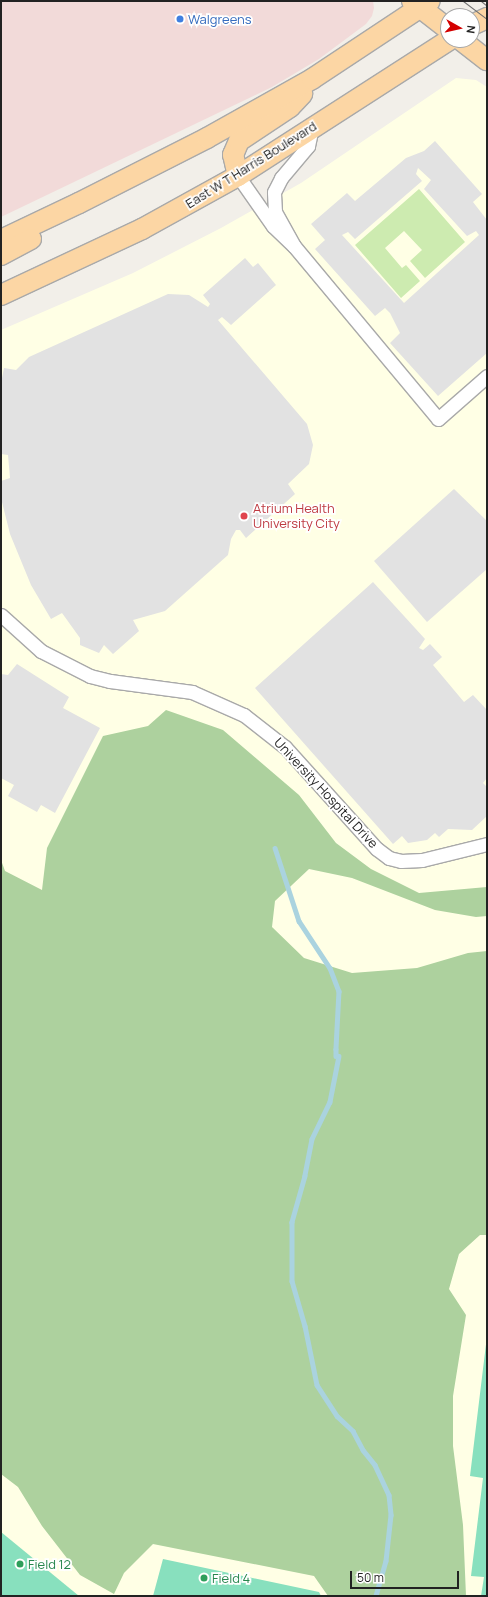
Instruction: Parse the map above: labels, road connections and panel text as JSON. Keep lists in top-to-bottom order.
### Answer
{
  "streets": {
    "main road": ["East W T Harris Boulevard"],
    "street": ["University Hospital Drive"]
  },
  "places": [
    "Walgreens",
    "Atrium Health University City",
    "Field 12",
    "Field 4"
  ],
  "scale_bar": "50 m",
  "north": "right"
}
